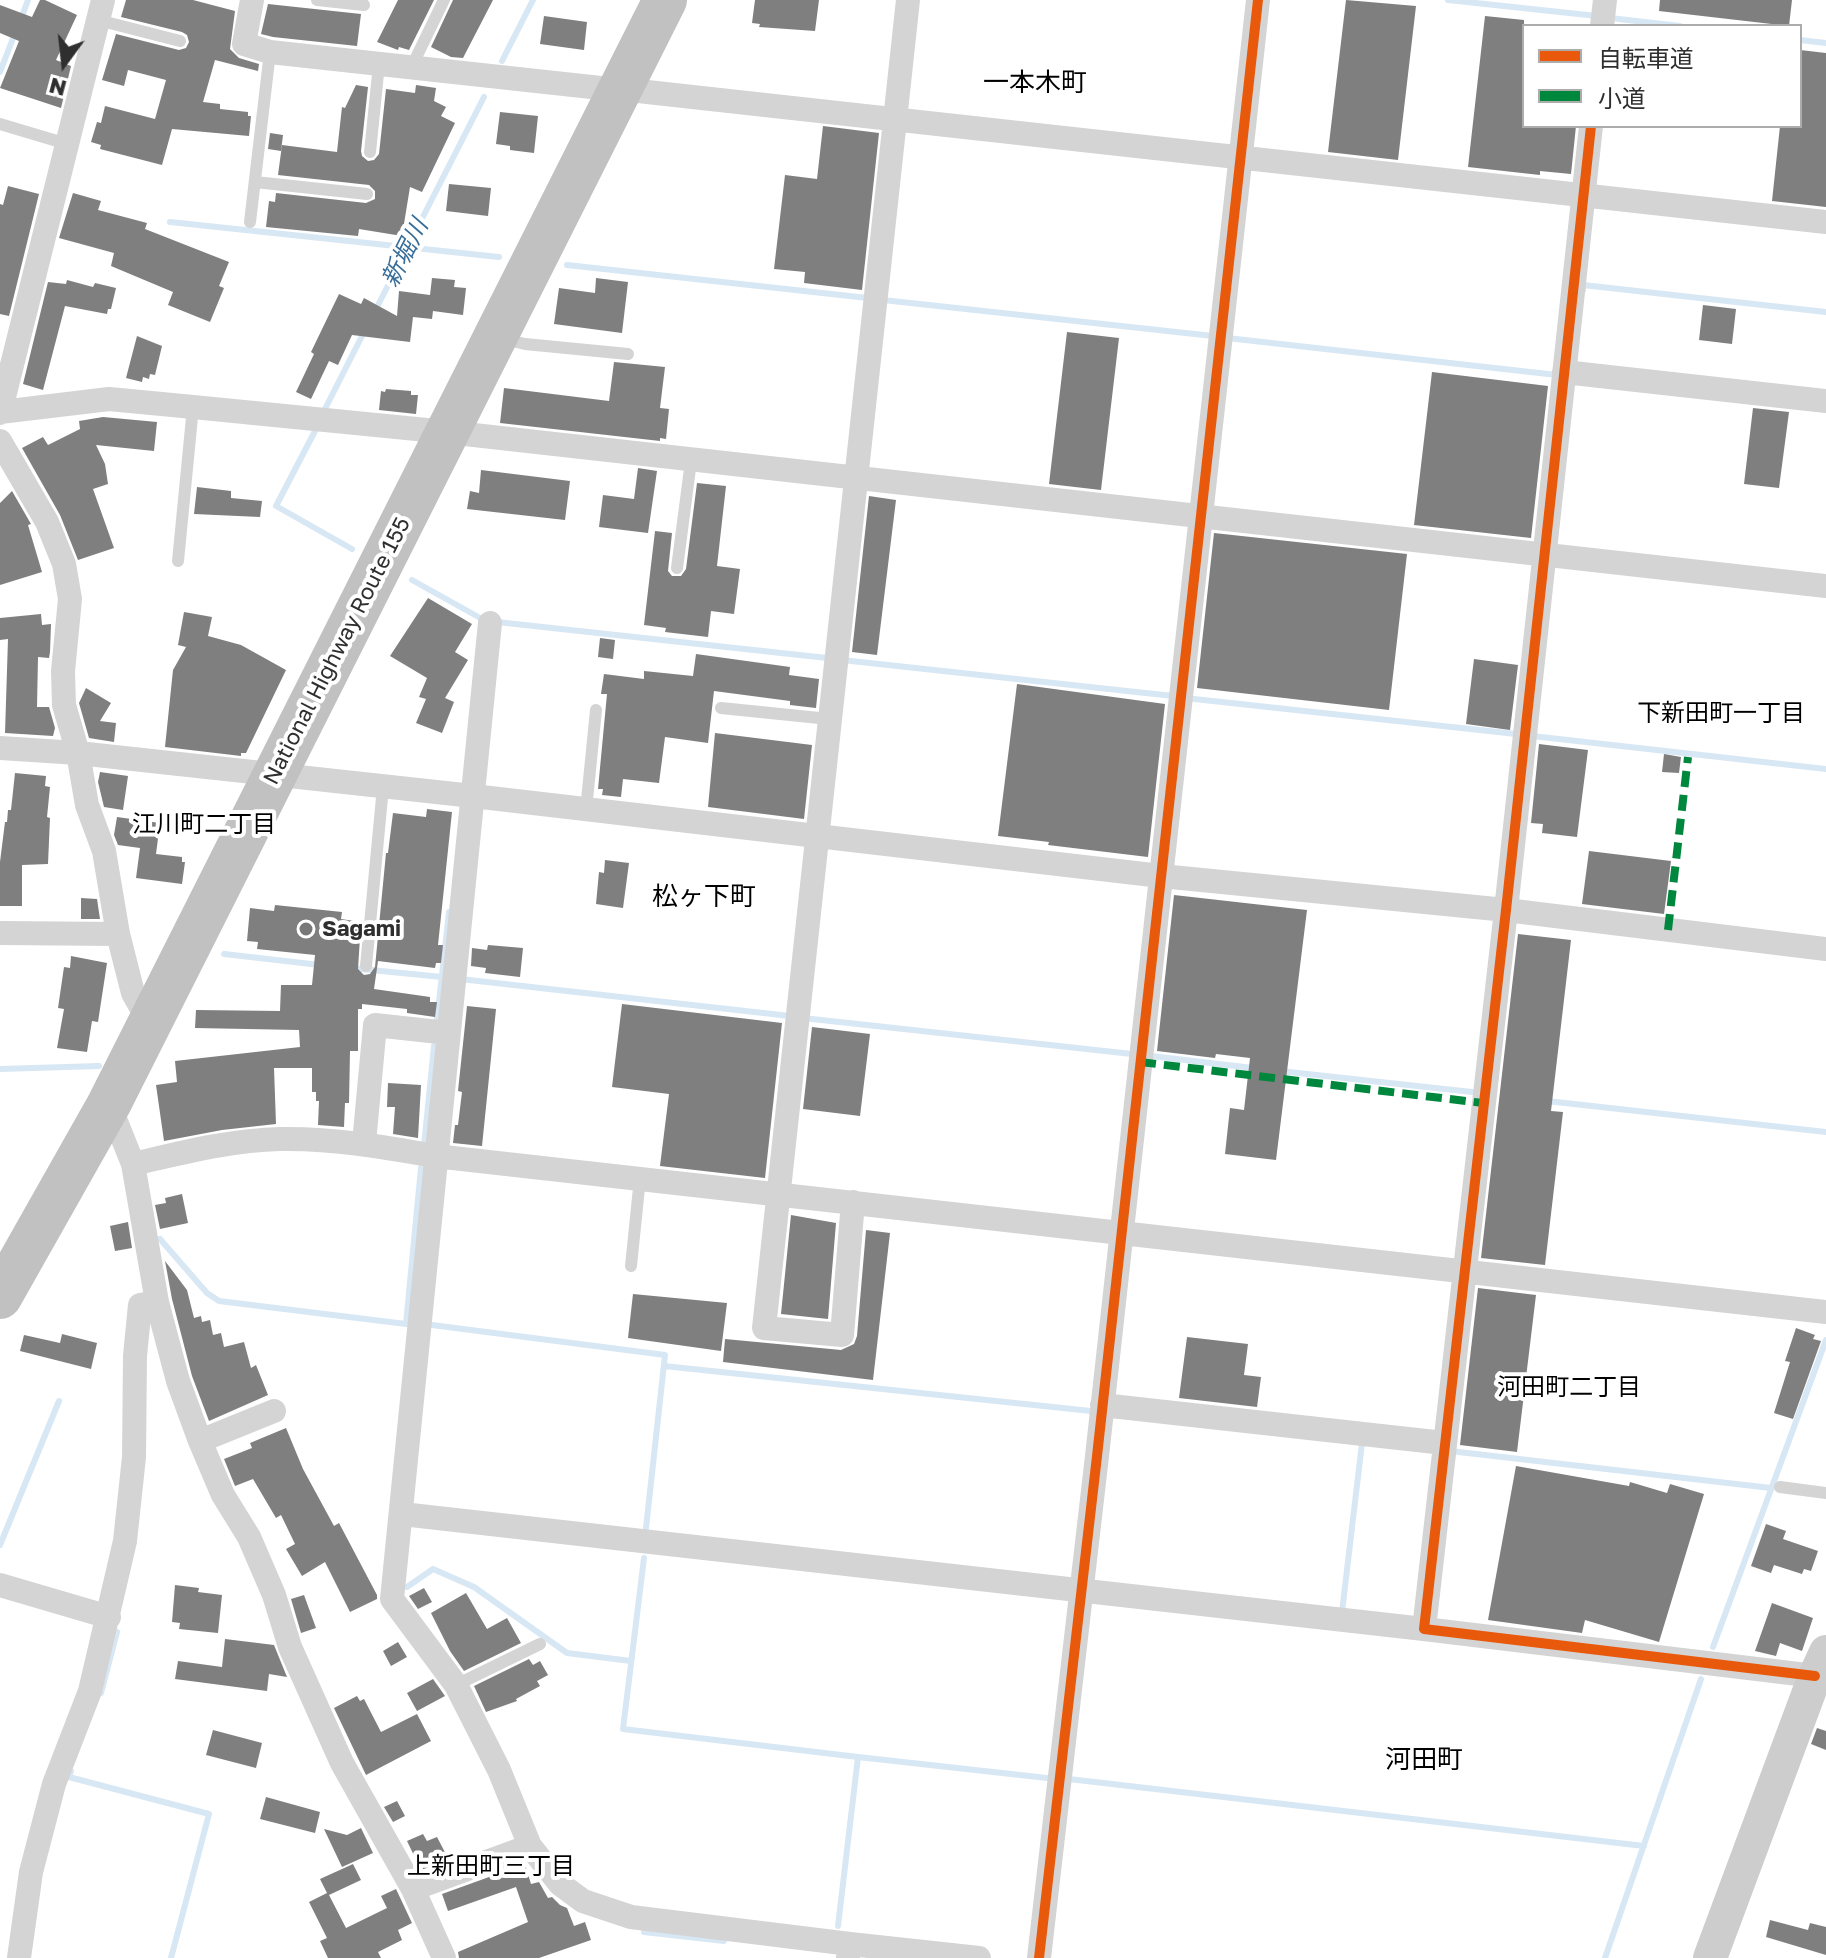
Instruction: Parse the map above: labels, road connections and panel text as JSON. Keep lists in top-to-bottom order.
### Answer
{
  "streets": {
    "highway": ["National Highway Route 155"]
  },
  "districts": [
    "一本木町",
    "下新田町一丁目",
    "江川町二丁目",
    "松ヶ下町",
    "河田町二丁目",
    "河田町",
    "上新田町三丁目"
  ],
  "water": ["新堀川"],
  "places": ["Sagami"],
  "legend": ["自転車道", "小道"],
  "north": "bottom"
}
